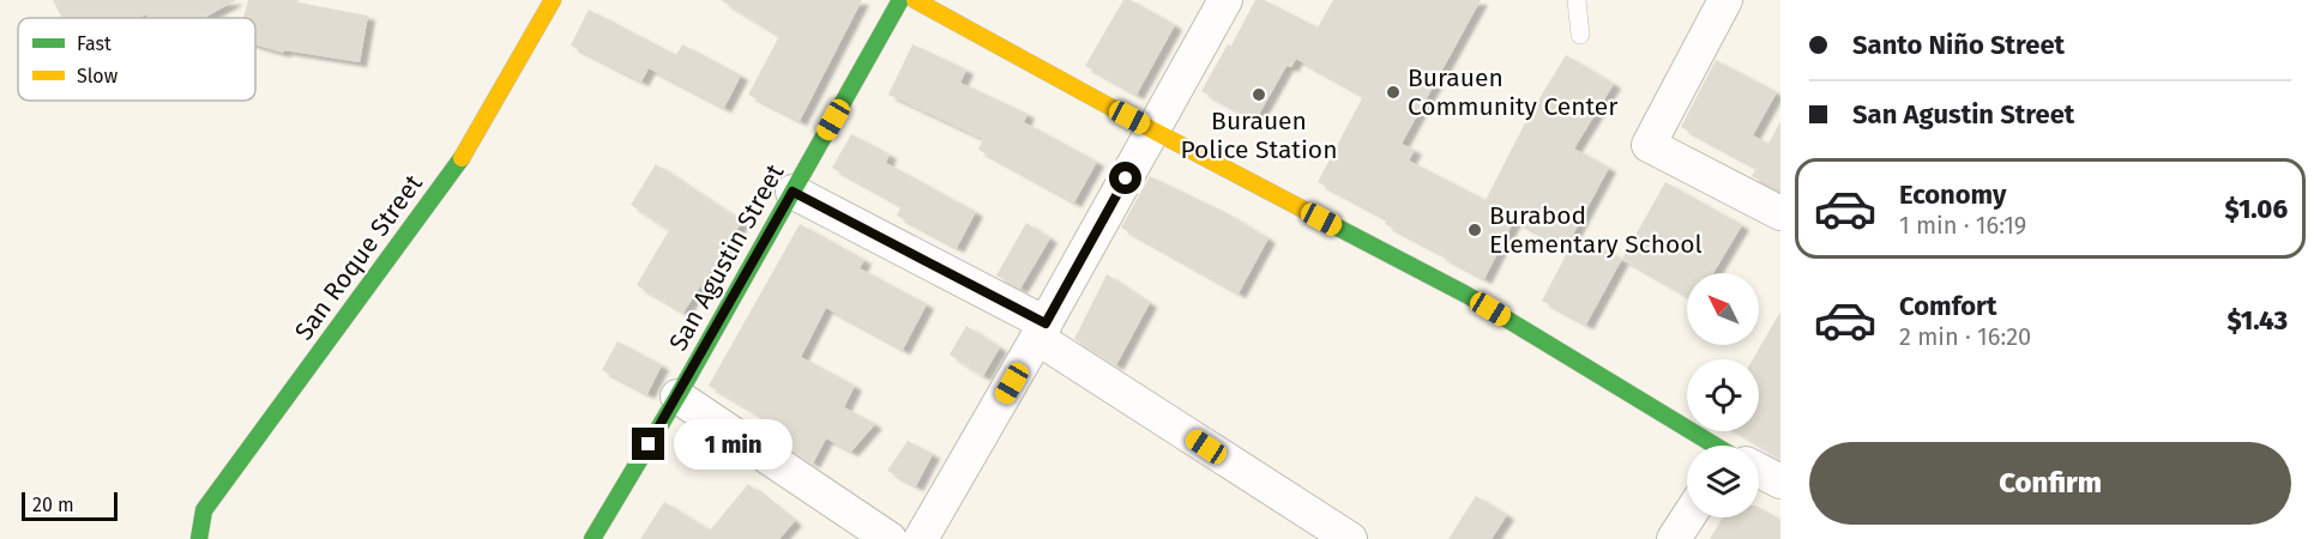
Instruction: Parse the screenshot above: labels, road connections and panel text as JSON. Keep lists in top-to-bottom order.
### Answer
{
  "streets": {
    "street": ["San Roque Street", "San Agustin Street"]
  },
  "places": ["Burauen Community Center", "Burauen Police Station", "Burabod Elementary School"],
  "legend": ["Fast", "Slow"],
  "scale_bar": "20 m",
  "north": "top left",
  "page": {
    "banner": ["Santo Niño Street", "San Agustin Street"],
    "list": [
      {
        "name": "Economy",
        "note": "1 min · 16:19",
        "value": "$1.06"
      },
      {
        "name": "Comfort",
        "note": "2 min · 16:20",
        "value": "$1.43"
      }
    ],
    "bubble": "1 min",
    "buttons": "Confirm",
    "scale": "20 m"
  }
}
